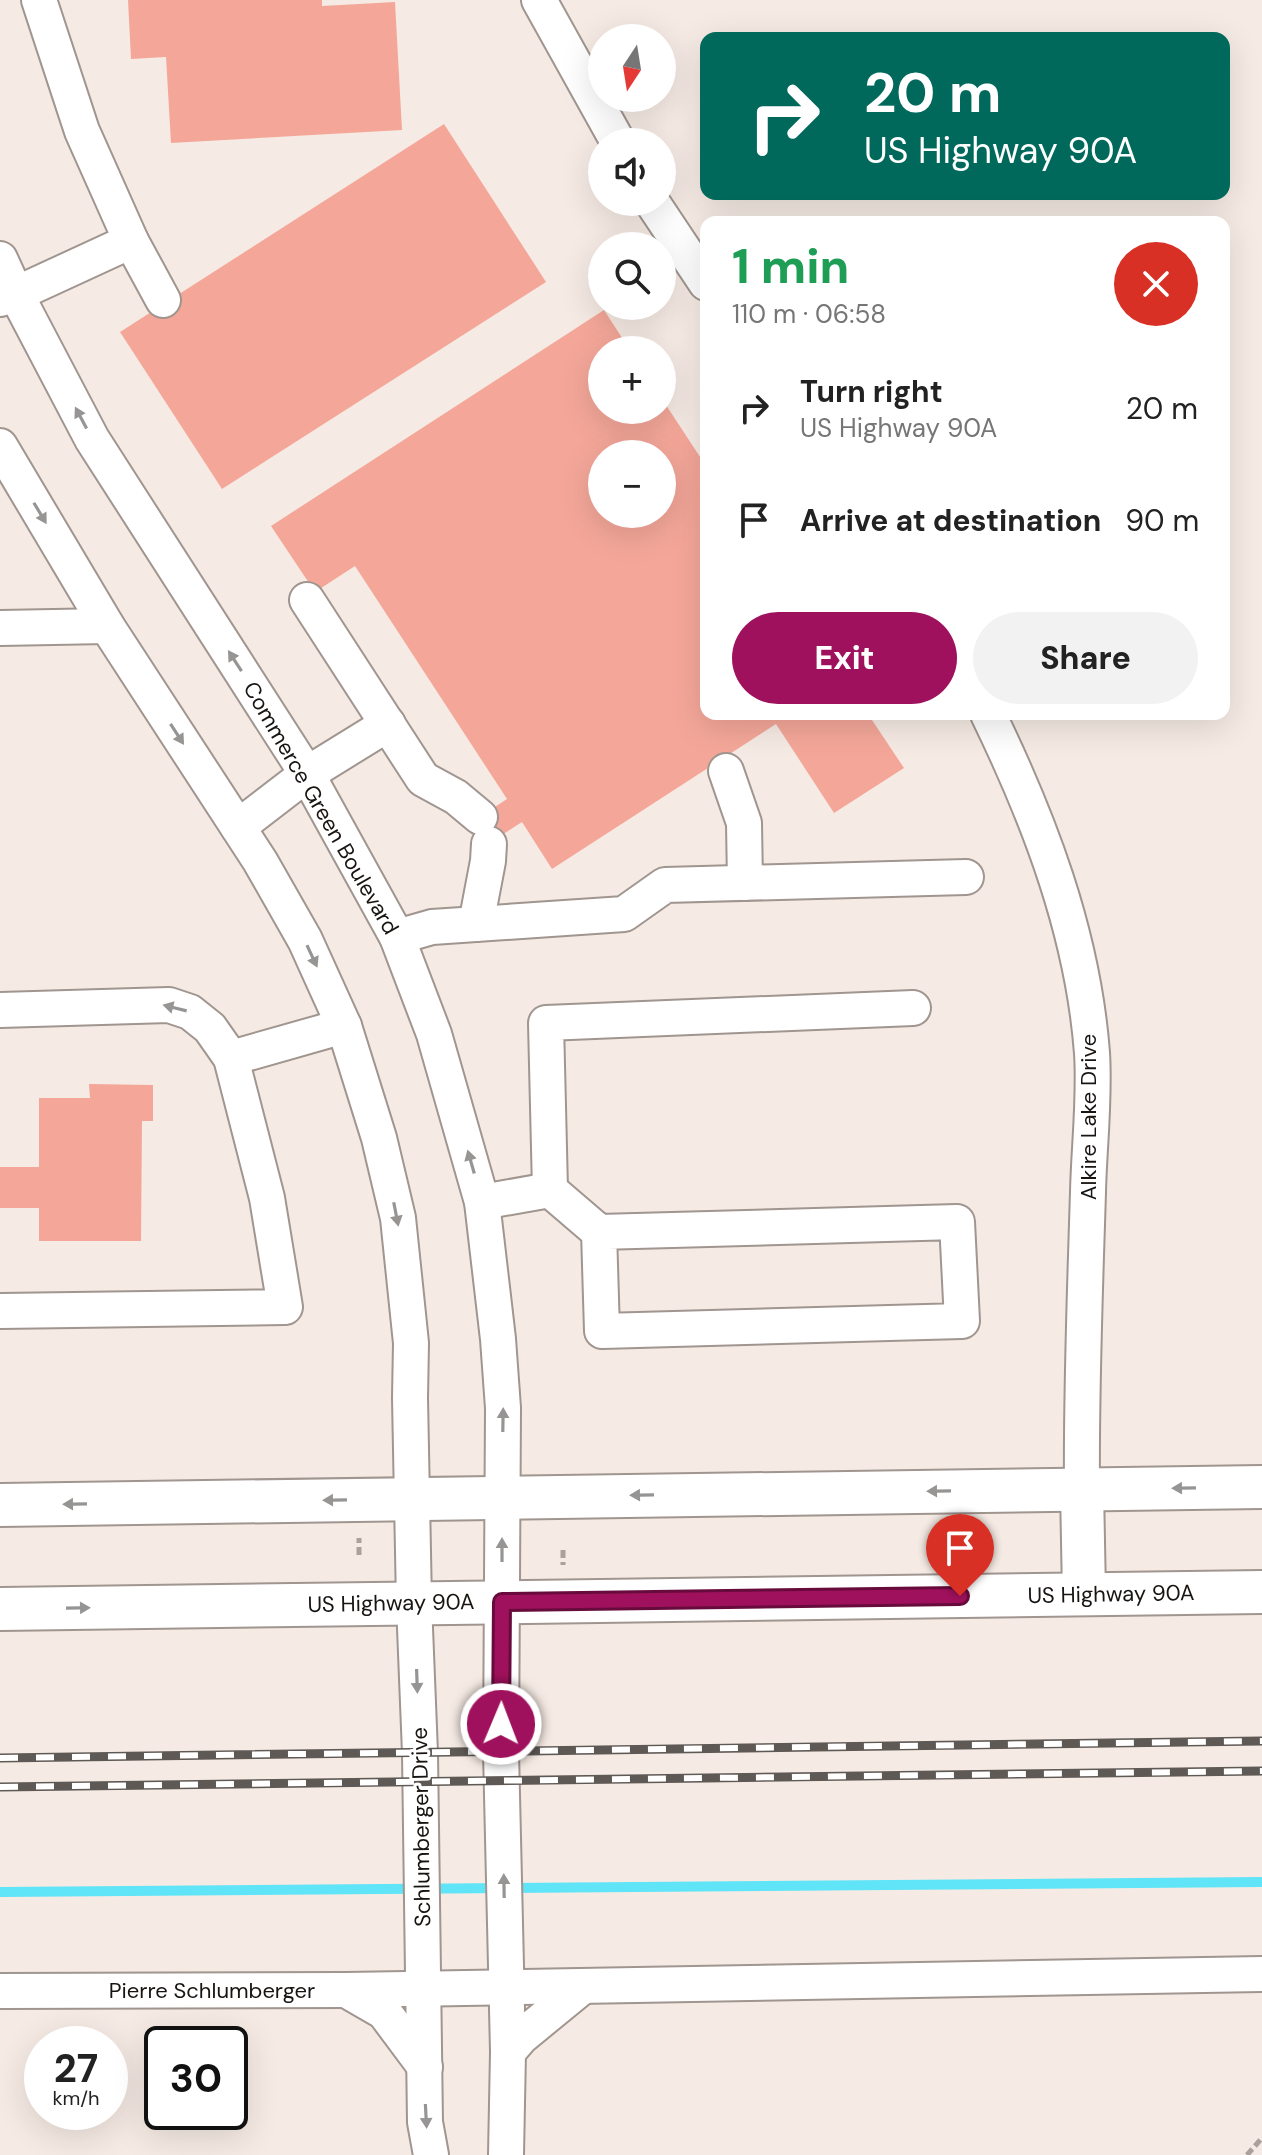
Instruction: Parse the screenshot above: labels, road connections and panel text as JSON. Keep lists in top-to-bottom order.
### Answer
{
  "streets": {
    "main road": ["US Highway 90A"],
    "street": [
      "Commerce Green Boulevard",
      "Alkire Lake Drive",
      "Schlumberger Drive",
      "Pierre Schlumberger"
    ]
  },
  "crossings": [
    ["Commerce Green Boulevard", "US Highway 90A"],
    ["US Highway 90A", "Schlumberger Drive"],
    ["Schlumberger Drive", "Pierre Schlumberger"]
  ],
  "north": "bottom",
  "page": {
    "map_buttons": ["+", "−"],
    "turn": ["20 m", "US Highway 90A"],
    "heading": ["1 min", "110 m · 06:58"],
    "list": [
      {
        "name": "Turn right",
        "note": "US Highway 90A",
        "value": "20 m"
      },
      {
        "name": "Arrive at destination",
        "value": "90 m"
      }
    ],
    "buttons": ["Exit", "Share"],
    "speed": "27 km/h",
    "limit": "30"
  }
}
